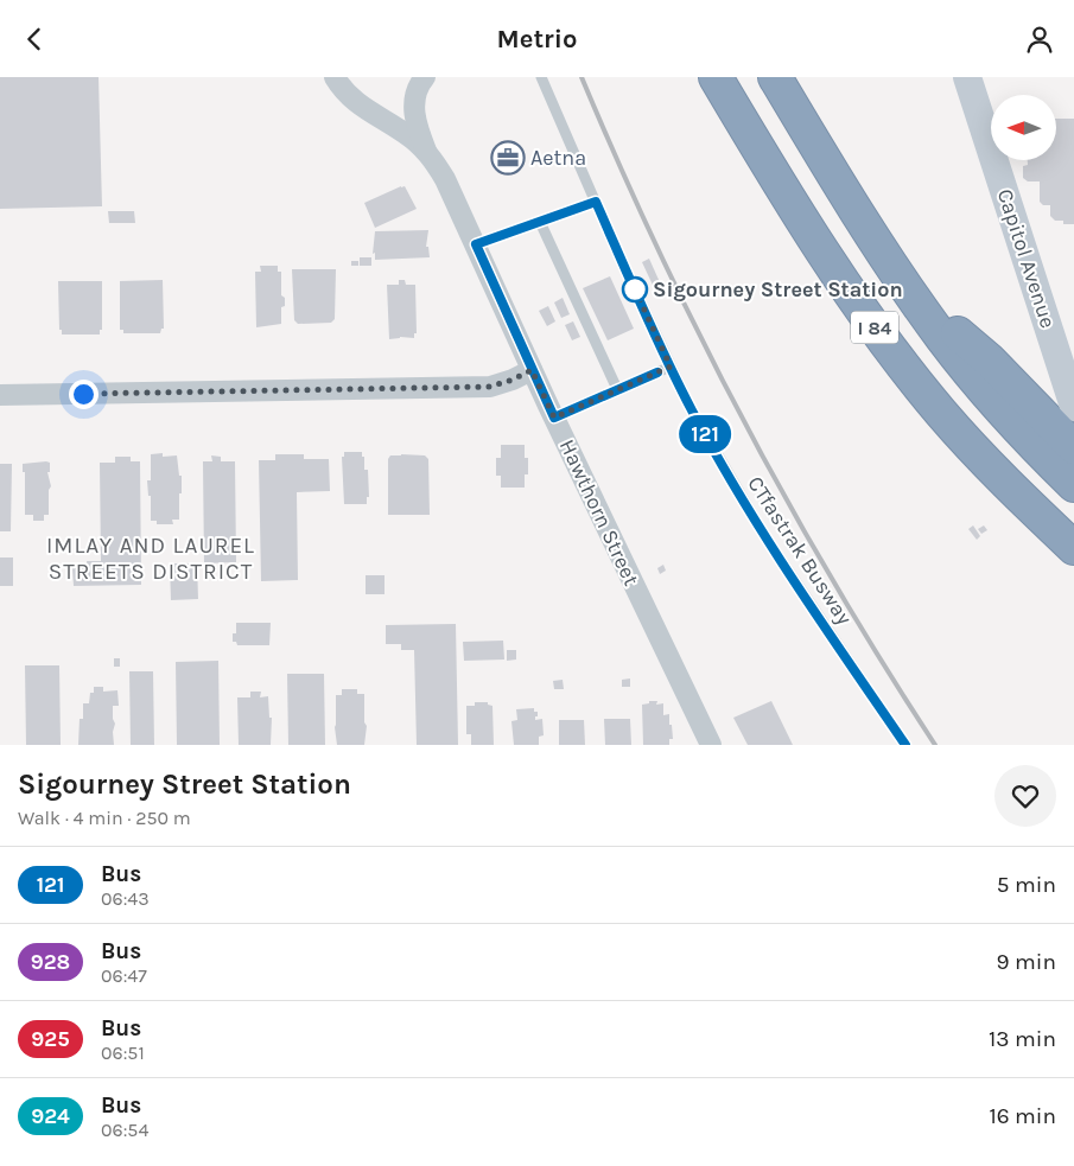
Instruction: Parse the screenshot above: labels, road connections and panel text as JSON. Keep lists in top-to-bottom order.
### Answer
{
  "streets": {
    "highway": ["I 84"],
    "main road": ["Capitol Avenue"],
    "street": ["Hawthorn Street"],
    "lane": ["CTfastrak Busway"]
  },
  "districts": ["IMLAY AND LAUREL STREETS DISTRICT"],
  "places": {
    "office": ["Aetna"],
    "other": ["Sigourney Street Station"]
  },
  "lines": ["bus line 121"],
  "north": "left",
  "page": {
    "header": "Metrio",
    "on_map": "121",
    "heading": ["Sigourney Street Station", "Walk · 4 min · 250 m"],
    "list": [
      {
        "mark": "121",
        "name": "Bus",
        "note": "06:43",
        "value": "5 min"
      },
      {
        "mark": "928",
        "name": "Bus",
        "note": "06:47",
        "value": "9 min"
      },
      {
        "mark": "925",
        "name": "Bus",
        "note": "06:51",
        "value": "13 min"
      },
      {
        "mark": "924",
        "name": "Bus",
        "note": "06:54",
        "value": "16 min"
      }
    ]
  }
}
